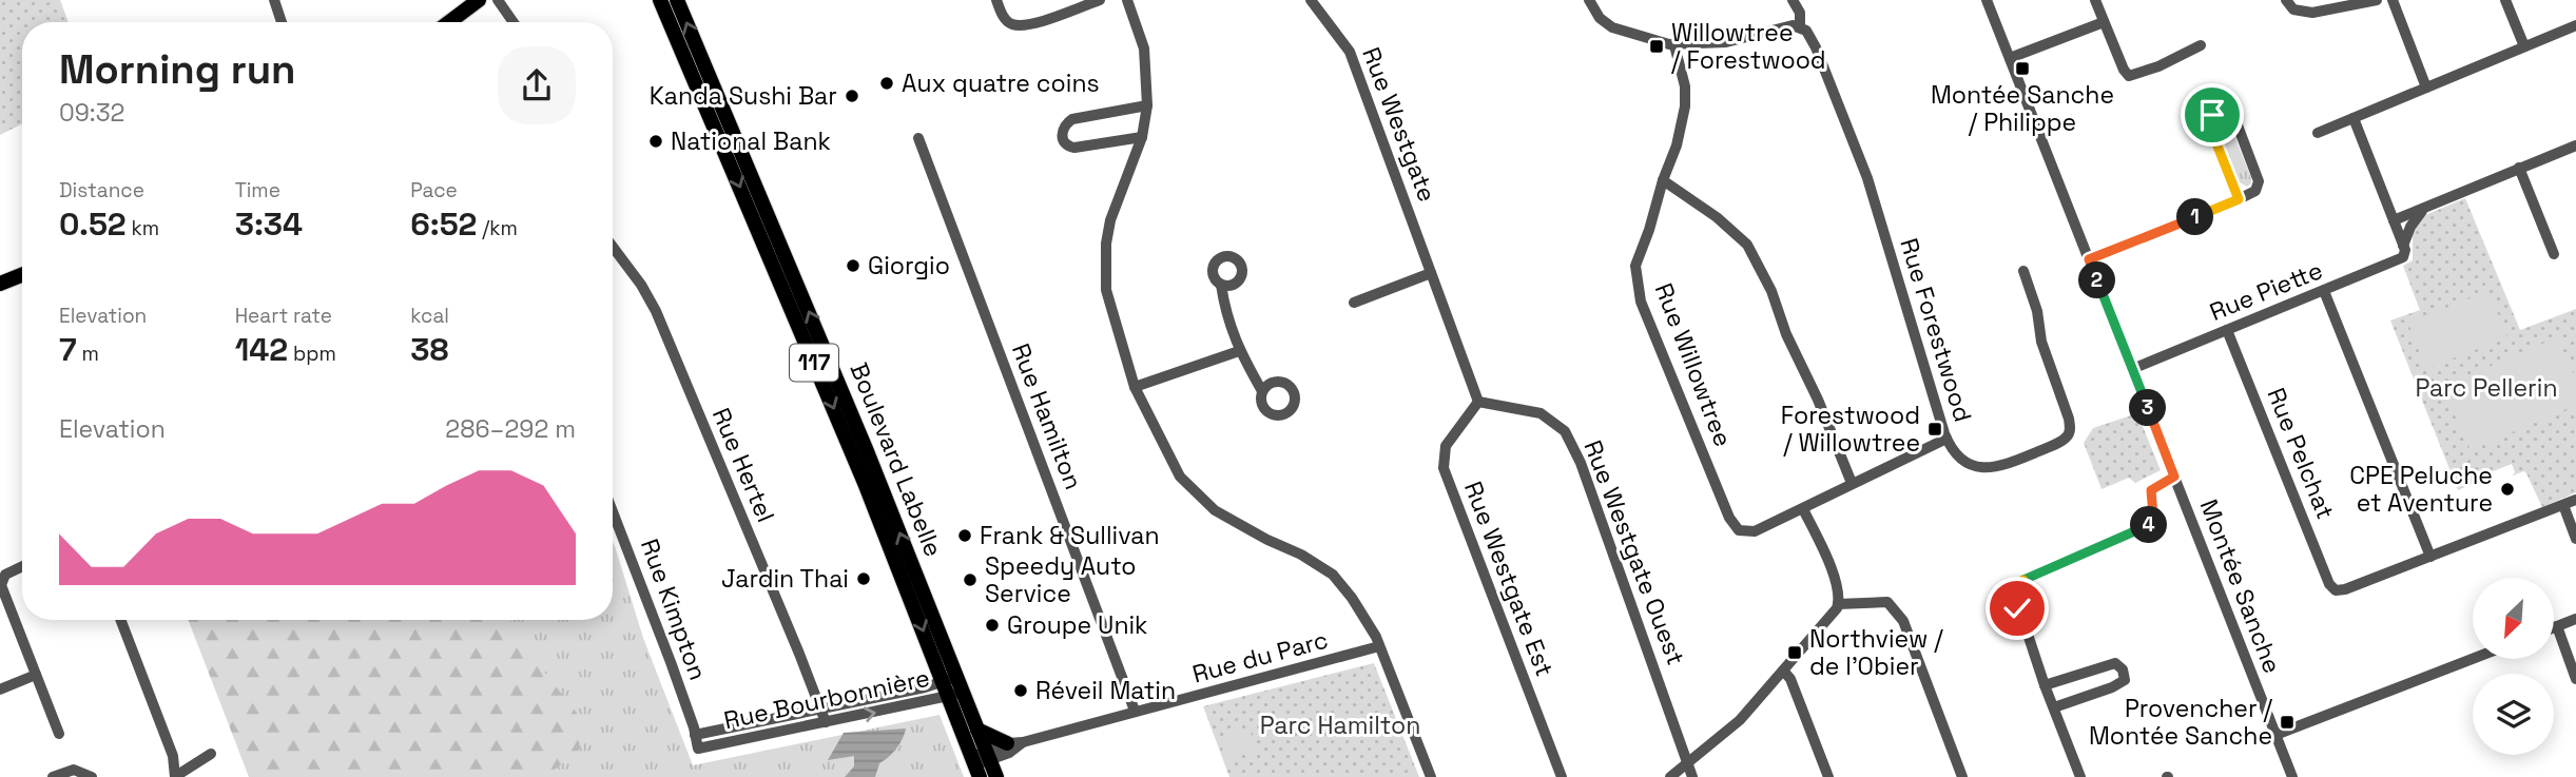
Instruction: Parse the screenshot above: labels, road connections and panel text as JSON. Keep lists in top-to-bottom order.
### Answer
{
  "streets": {
    "main road": ["117", "Boulevard Labelle"],
    "street": [
      "Rue Westgate",
      "Rue Piette",
      "Rue Forestwood",
      "Rue Willowtree",
      "Rue Hamilton",
      "Rue Pelchat",
      "Rue Hertel",
      "Rue Westgate Ouest",
      "Rue Westgate Est",
      "Montée Sanche",
      "Rue Kimpton",
      "Rue du Parc",
      "Rue Bourbonnière"
    ]
  },
  "crossings": [
    ["Rue Westgate", "Rue Westgate Ouest"],
    ["Rue Westgate", "Rue Westgate Est"],
    ["Rue Piette", "Rue Pelchat"],
    ["Rue Piette", "Montée Sanche"],
    ["Rue Forestwood", "Rue Willowtree"],
    ["Rue Hamilton", "Rue du Parc"],
    ["Boulevard Labelle", "Rue du Parc"],
    ["Boulevard Labelle", "Rue Bourbonnière"],
    ["Rue Hertel", "Rue Bourbonnière"],
    ["Rue Westgate Ouest", "Rue Westgate Est"],
    ["Rue Kimpton", "Rue Bourbonnière"]
  ],
  "parks": ["Parc Pellerin", "Parc Hamilton"],
  "places": {
    "transit": [
      "Willowtree / Forestwood",
      "Montée Sanche / Philippe",
      "Forestwood / Willowtree",
      "Northview / de l'Obier",
      "Provencher / Montée Sanche"
    ],
    "other": [
      "Aux quatre coins",
      "Kanda Sushi Bar",
      "National Bank",
      "Giorgio",
      "CPE Peluche et Aventure",
      "Frank & Sullivan",
      "Jardin Thai",
      "Speedy Auto Service",
      "Groupe Unik",
      "Réveil Matin"
    ]
  },
  "north": "bottom left",
  "page": {
    "heading": ["Morning run", "09:32"],
    "stats": [
      ["Distance", "0.52 km"],
      ["Time", "3:34"],
      ["Pace", "6:52 /km"],
      ["Elevation", "7 m"],
      ["Heart rate", "142 bpm"],
      ["kcal", "38"]
    ],
    "pins": [
      "1",
      "2",
      "3",
      "4"
    ],
    "chart": ["Elevation", "286–292 m"]
  }
}
